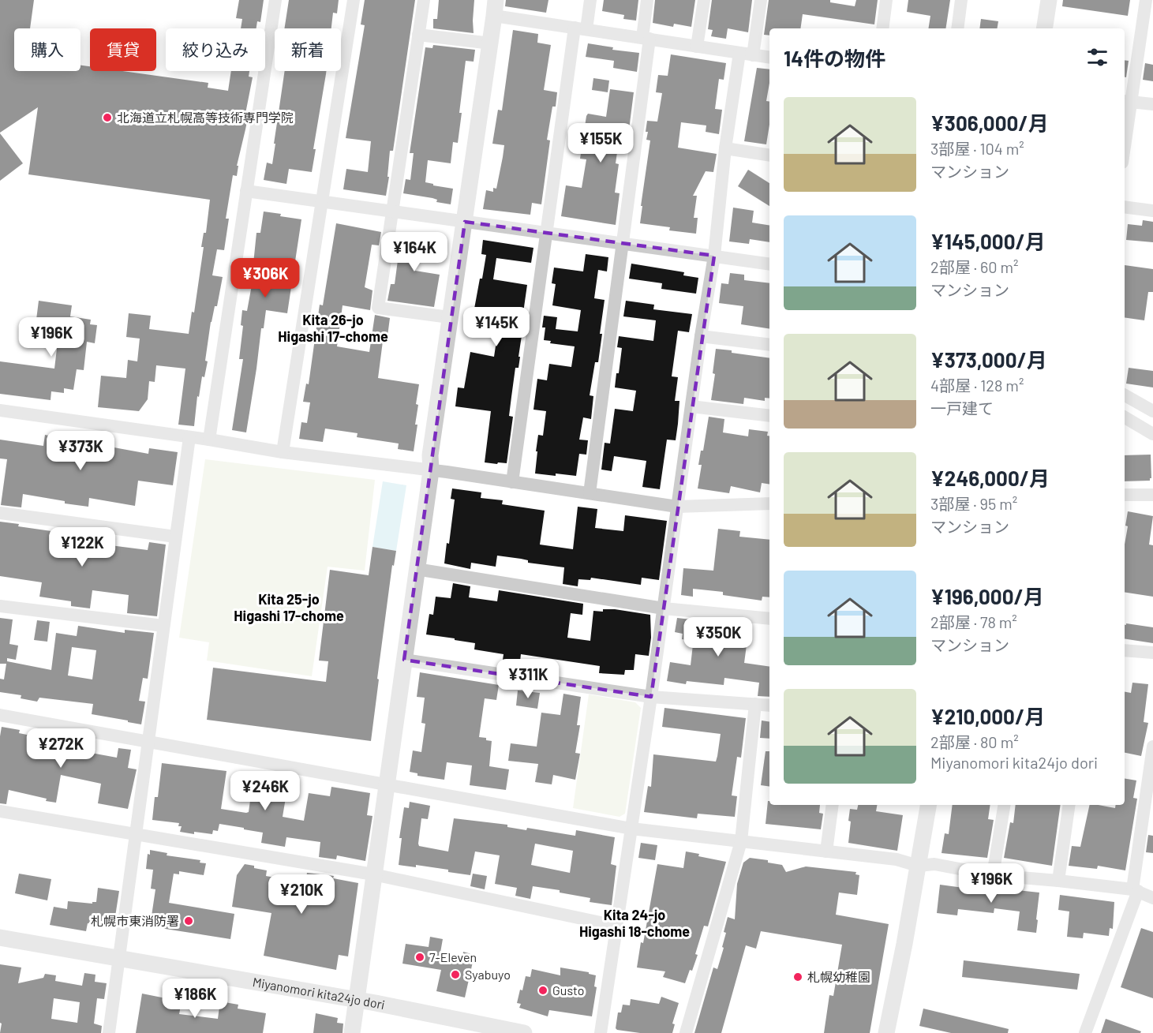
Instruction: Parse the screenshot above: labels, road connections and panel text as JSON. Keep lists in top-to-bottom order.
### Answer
{
  "streets": {
    "street": ["Miyanomori kita24jo dori"]
  },
  "districts": ["Kita 26-jo Higashi 17-chome", "Kita 25-jo Higashi 17-chome", "Kita 24-jo Higashi 18-chome"],
  "places": [
    "北海道立札幌高等技術専門学院",
    "札幌市東消防署",
    "7-Eleven",
    "Syabuyo",
    "札幌幼稚園",
    "Gusto"
  ],
  "page": {
    "chip": [
      "購入",
      "賃貸",
      "絞り込み",
      "新着"
    ],
    "heading": "14件の物件",
    "list": [
      {
        "name": "¥306,000/月",
        "note": "3部屋 · 104 m² · マンション"
      },
      {
        "name": "¥145,000/月",
        "note": "2部屋 · 60 m² · マンション"
      },
      {
        "name": "¥373,000/月",
        "note": "4部屋 · 128 m² · 一戸建て"
      },
      {
        "name": "¥246,000/月",
        "note": "3部屋 · 95 m² · マンション"
      },
      {
        "name": "¥196,000/月",
        "note": "2部屋 · 78 m² · マンション"
      },
      {
        "name": "¥210,000/月",
        "note": "2部屋 · 80 m² · Miyanomori kita24jo dori"
      }
    ],
    "price": [
      "¥155K",
      "¥164K",
      "¥306K",
      "¥145K",
      "¥196K",
      "¥373K",
      "¥122K",
      "¥350K",
      "¥311K",
      "¥272K",
      "¥246K",
      "¥196K",
      "¥210K",
      "¥186K"
    ]
  }
}
